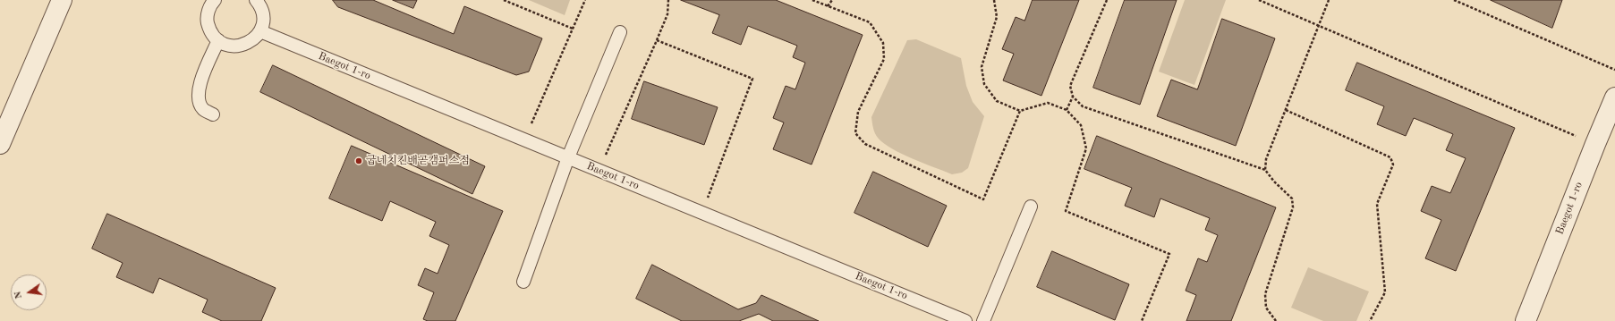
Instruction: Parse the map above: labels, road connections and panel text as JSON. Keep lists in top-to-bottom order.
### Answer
{
  "streets": {
    "street": ["Baegot 1-ro"]
  },
  "places": ["굽네치킨배곧캠퍼스점"],
  "north": "left"
}
